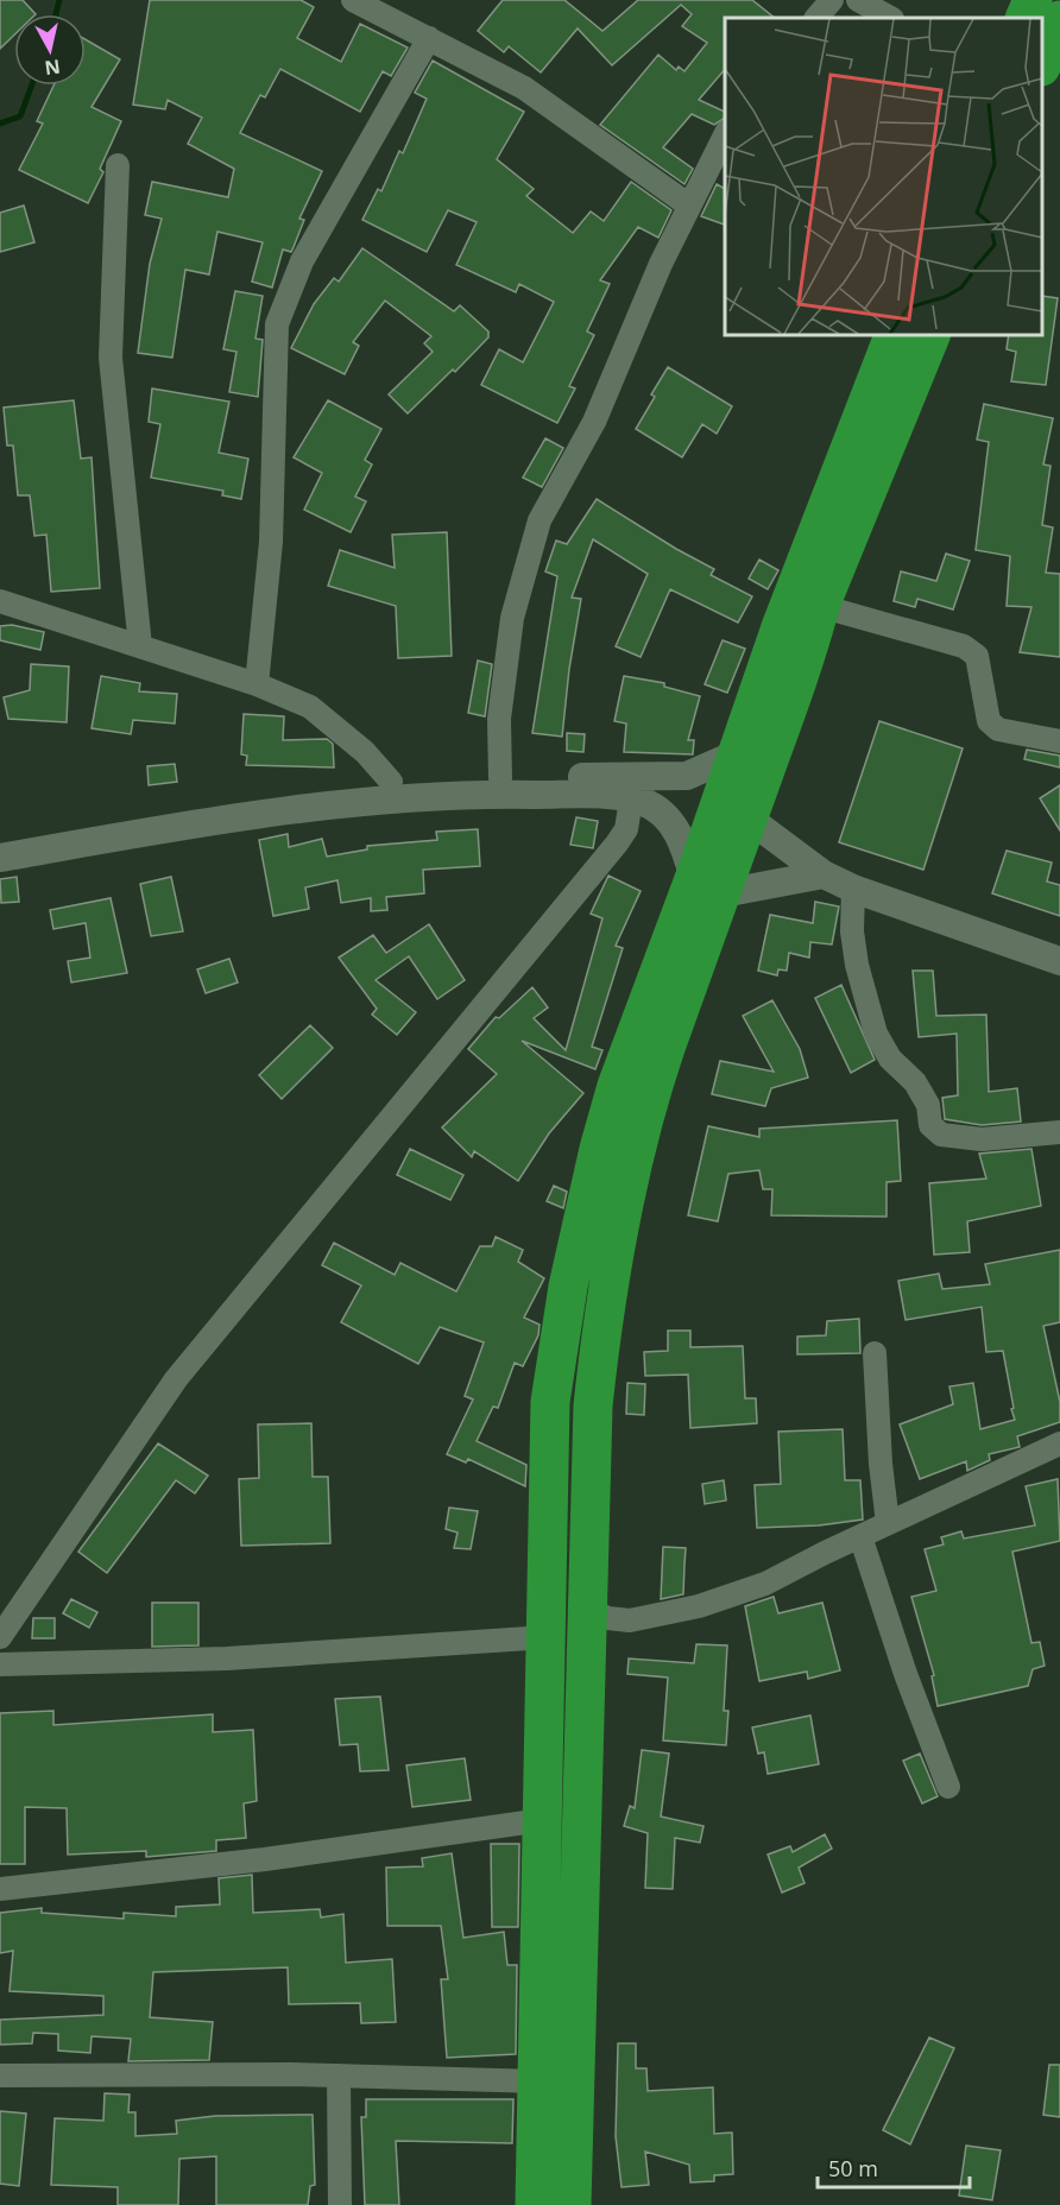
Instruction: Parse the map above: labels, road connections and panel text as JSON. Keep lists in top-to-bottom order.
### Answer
{
  "scale_bar": "50 m",
  "north": "bottom"
}
